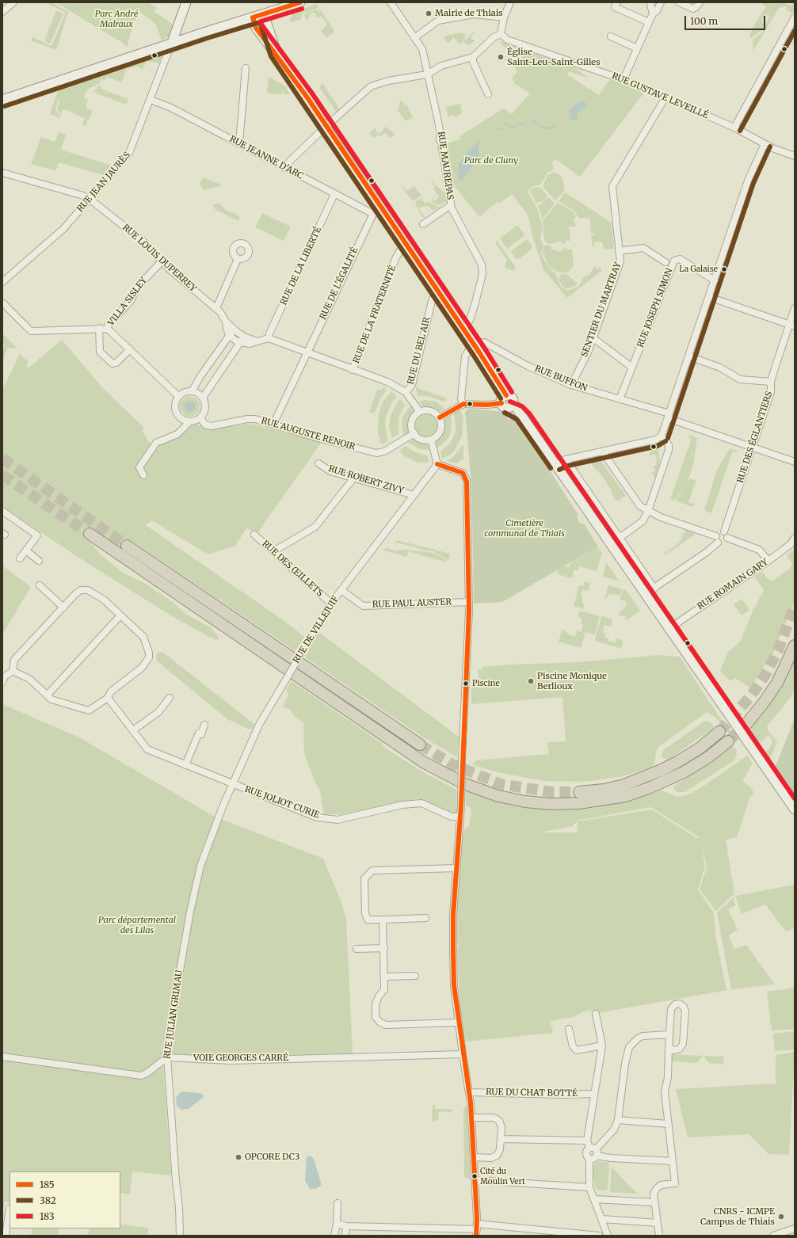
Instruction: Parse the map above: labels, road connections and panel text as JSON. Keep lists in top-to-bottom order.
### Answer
{
  "streets": {
    "main road": ["RUE JEAN JAURÈS"],
    "street": [
      "RUE GUSTAVE LEVEILLÉ",
      "RUE JEANNE D'ARC",
      "RUE MAUREPAS",
      "RUE LOUIS DUPERREY",
      "RUE DE LA LIBERTÉ",
      "RUE DE L'ÉGALITÉ",
      "VILLA SISLEY",
      "RUE JOSEPH SIMON",
      "SENTIER DU MARTRAY",
      "RUE DE LA FRATERNITÉ",
      "RUE DU BEL AIR",
      "RUE BUFFON",
      "RUE AUGUSTE RENOIR",
      "RUE DES ÉGLANTIERS",
      "RUE ROBERT ZIVY",
      "RUE DES ŒILLETS",
      "RUE ROMAIN GARY",
      "RUE PAUL AUSTER",
      "RUE DE VILLEJUIF",
      "RUE JOLIOT CURIE",
      "RUE JULIAN GRIMAU",
      "VOIE GEORGES CARRÉ",
      "RUE DU CHAT BOTTÉ"
    ]
  },
  "crossings": [
    ["RUE GUSTAVE LEVEILLÉ", "SENTIER DU MARTRAY"],
    ["RUE JEANNE D'ARC", "RUE JEAN JAURÈS"],
    ["RUE JEANNE D'ARC", "RUE DE LA LIBERTÉ"],
    ["RUE JEANNE D'ARC", "RUE DE L'ÉGALITÉ"],
    ["RUE JEAN JAURÈS", "RUE LOUIS DUPERREY"],
    ["RUE LOUIS DUPERREY", "VILLA SISLEY"],
    ["RUE JOSEPH SIMON", "RUE BUFFON"],
    ["SENTIER DU MARTRAY", "RUE BUFFON"],
    ["RUE BUFFON", "RUE DES ÉGLANTIERS"],
    ["RUE ROBERT ZIVY", "RUE DE VILLEJUIF"],
    ["RUE DES ŒILLETS", "RUE DE VILLEJUIF"],
    ["RUE PAUL AUSTER", "RUE DE VILLEJUIF"],
    ["RUE DE VILLEJUIF", "RUE JOLIOT CURIE"],
    ["RUE DE VILLEJUIF", "RUE JULIAN GRIMAU"],
    ["RUE JULIAN GRIMAU", "VOIE GEORGES CARRÉ"]
  ],
  "parks": [
    "Parc André Malraux",
    "Parc de Cluny",
    "Cimetière communal de Thiais",
    "Parc départemental des Lilas"
  ],
  "places": [
    "Mairie de Thiais",
    "Église Saint-Leu-Saint-Gilles",
    "La Galaise",
    "Piscine Monique Berlioux",
    "Piscine",
    "OPCORE DC3",
    "Cité du Moulin Vert",
    "CNRS - ICMPE Campus de Thiais"
  ],
  "lines": ["transit line 185", "transit line 183", "transit line 382"],
  "legend": ["185", "382", "183"],
  "scale_bar": "100 m"
}
